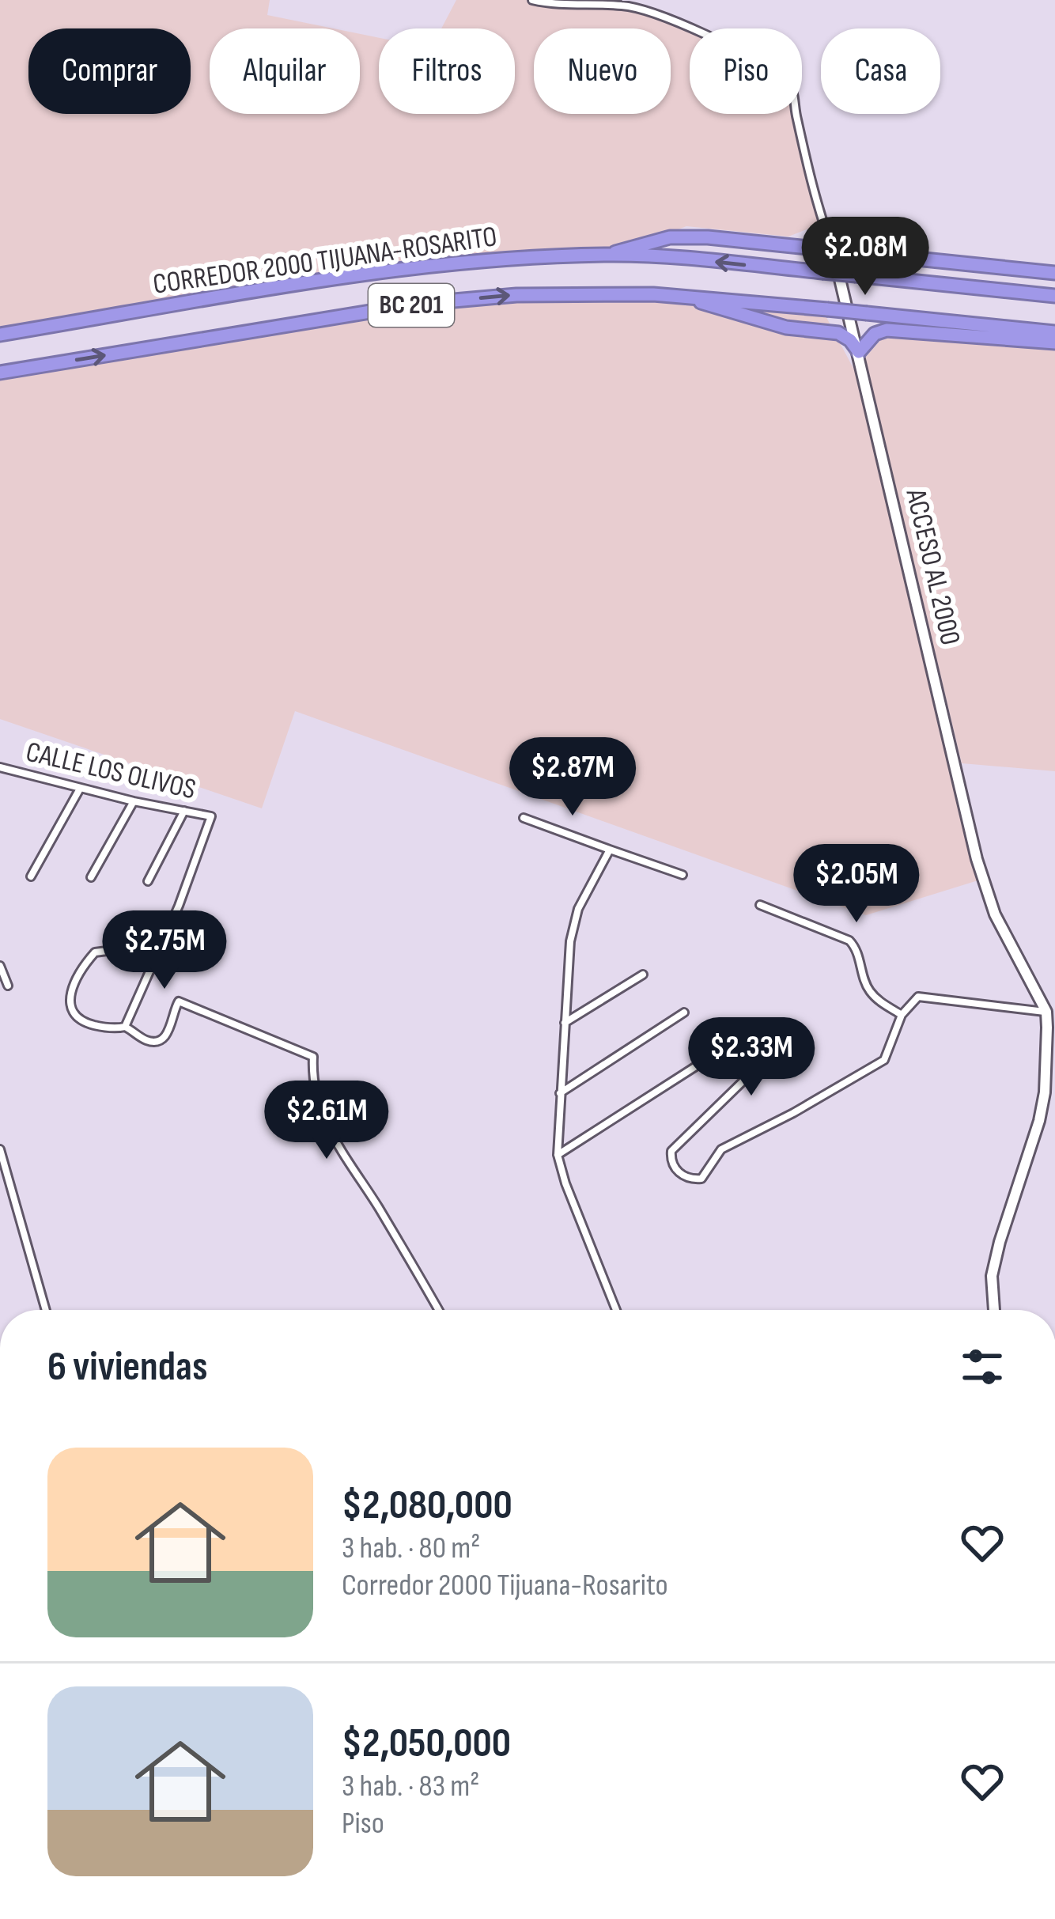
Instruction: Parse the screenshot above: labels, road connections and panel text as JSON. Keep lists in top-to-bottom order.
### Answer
{
  "streets": {
    "highway": ["CORREDOR 2000 TIJUANA-ROSARITO", "BC 201"],
    "street": ["ACCESO AL 2000", "CALLE LOS OLIVOS"]
  },
  "page": {
    "chip": [
      "Comprar",
      "Alquilar",
      "Filtros",
      "Nuevo",
      "Piso",
      "Casa"
    ],
    "price": [
      "$2.08M",
      "$2.87M",
      "$2.05M",
      "$2.75M",
      "$2.33M",
      "$2.61M"
    ],
    "heading": "6 viviendas",
    "list": [
      {
        "name": "$2,080,000",
        "note": "3 hab. · 80 m² · Corredor 2000 Tijuana-Rosarito"
      },
      {
        "name": "$2,050,000",
        "note": "3 hab. · 83 m² · Piso"
      }
    ]
  }
}
